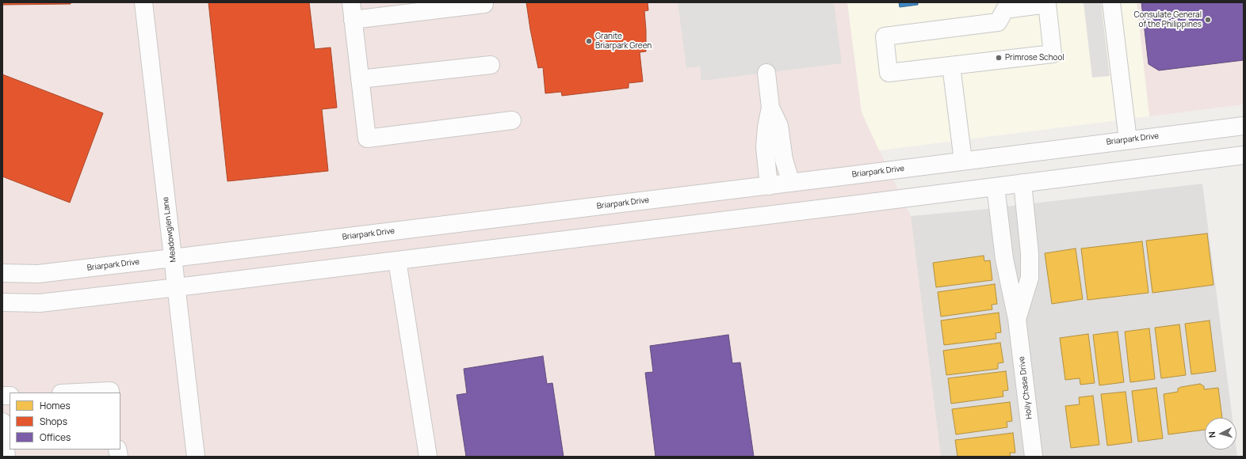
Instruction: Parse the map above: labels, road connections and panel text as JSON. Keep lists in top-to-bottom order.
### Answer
{
  "streets": {
    "street": ["Briarpark Drive", "Meadowglen Lane", "Holly Chase Drive"]
  },
  "crossings": [
    ["Briarpark Drive", "Meadowglen Lane"]
  ],
  "places": ["Consulate General of the Philippines", "Granite Briarpark Green", "Primrose School"],
  "legend": ["Homes", "Shops", "Offices"],
  "north": "left"
}
